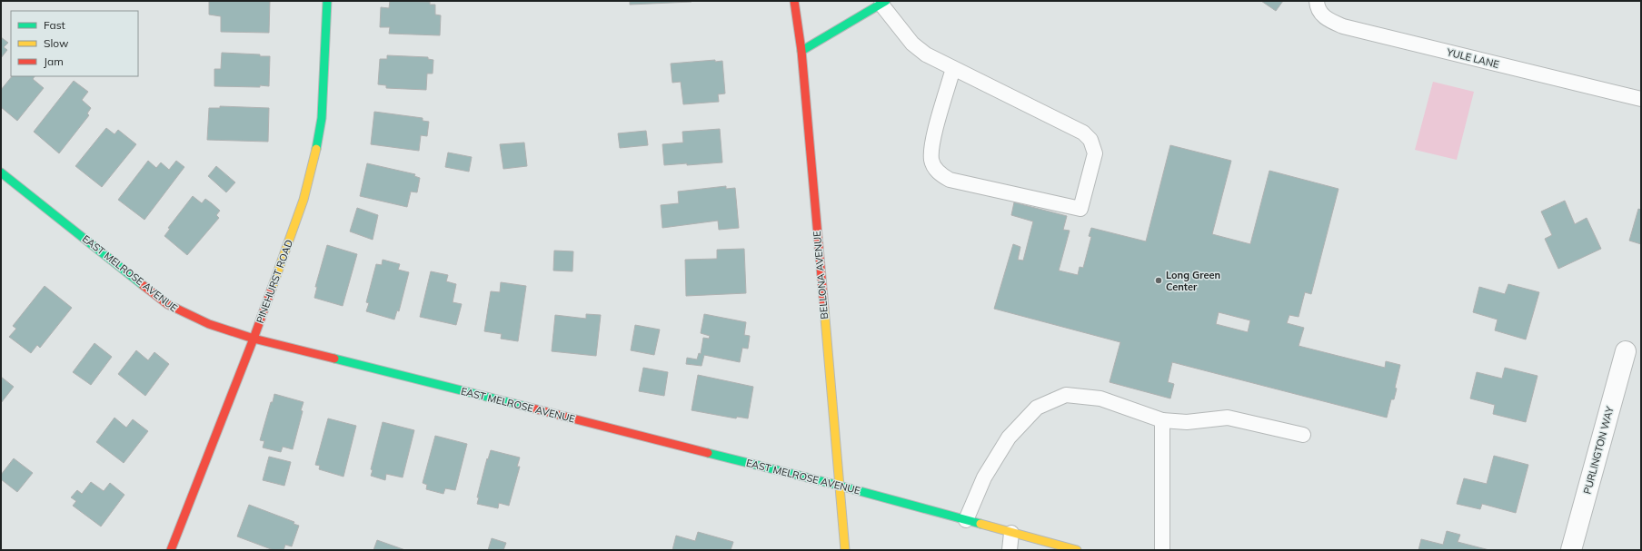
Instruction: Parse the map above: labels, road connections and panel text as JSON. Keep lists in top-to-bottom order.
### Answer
{
  "streets": {
    "street": [
      "EAST MELROSE AVENUE",
      "BELLONA AVENUE",
      "PINEHURST ROAD",
      "PURLINGTON WAY"
    ],
    "lane": ["YULE LANE"]
  },
  "crossings": [
    ["EAST MELROSE AVENUE", "BELLONA AVENUE"],
    ["EAST MELROSE AVENUE", "PINEHURST ROAD"]
  ],
  "places": ["Long Green Center"],
  "legend": ["Fast", "Slow", "Jam"]
}
